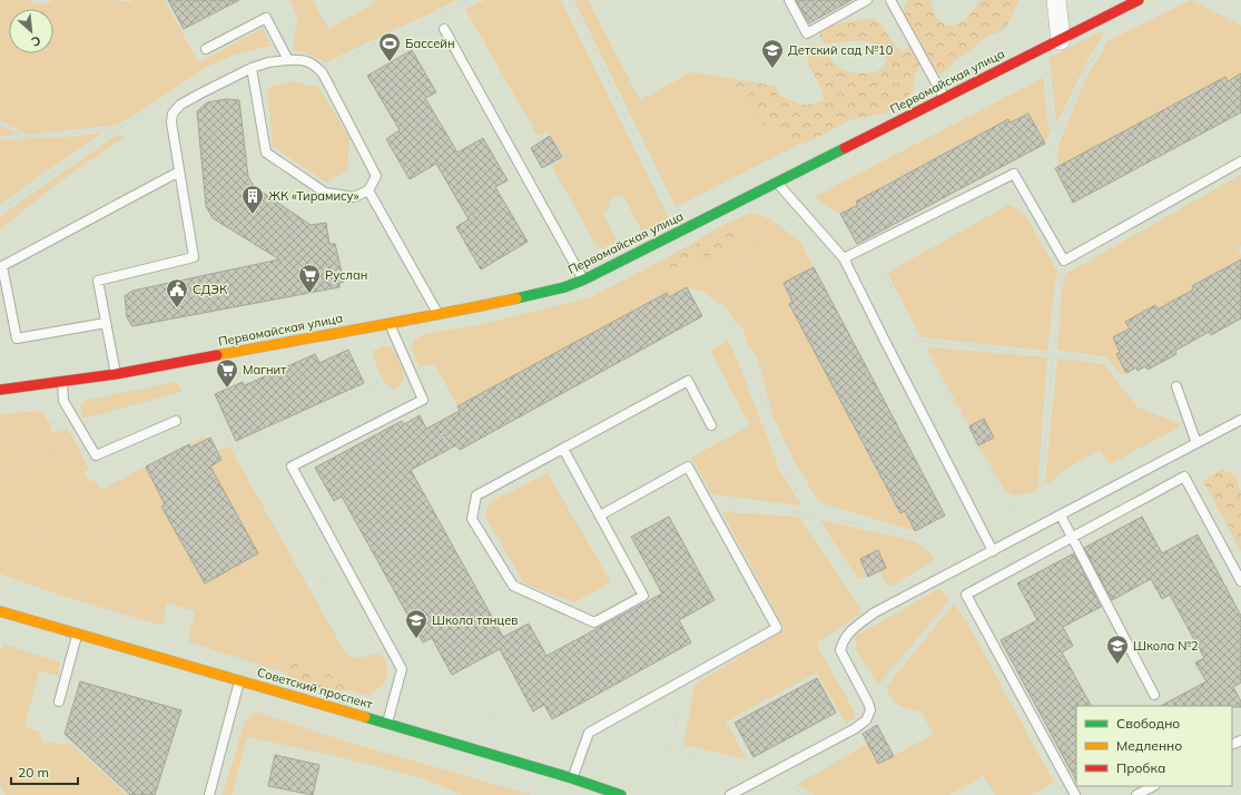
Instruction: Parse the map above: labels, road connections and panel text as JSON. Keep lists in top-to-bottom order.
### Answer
{
  "streets": {
    "street": ["Первомайская улица", "Советский проспект"]
  },
  "places": {
    "sports": ["Бассейн"],
    "school or university": ["Детский сад №10", "Школа танцев", "Школа №2"],
    "building": ["ЖК «Тирамису»"],
    "supermarket": ["Руслан", "Магнит"],
    "public building": ["СДЭК"]
  },
  "legend": ["Свободно", "Медленно", "Пробка"],
  "scale_bar": "20 m",
  "north": "bottom right"
}
